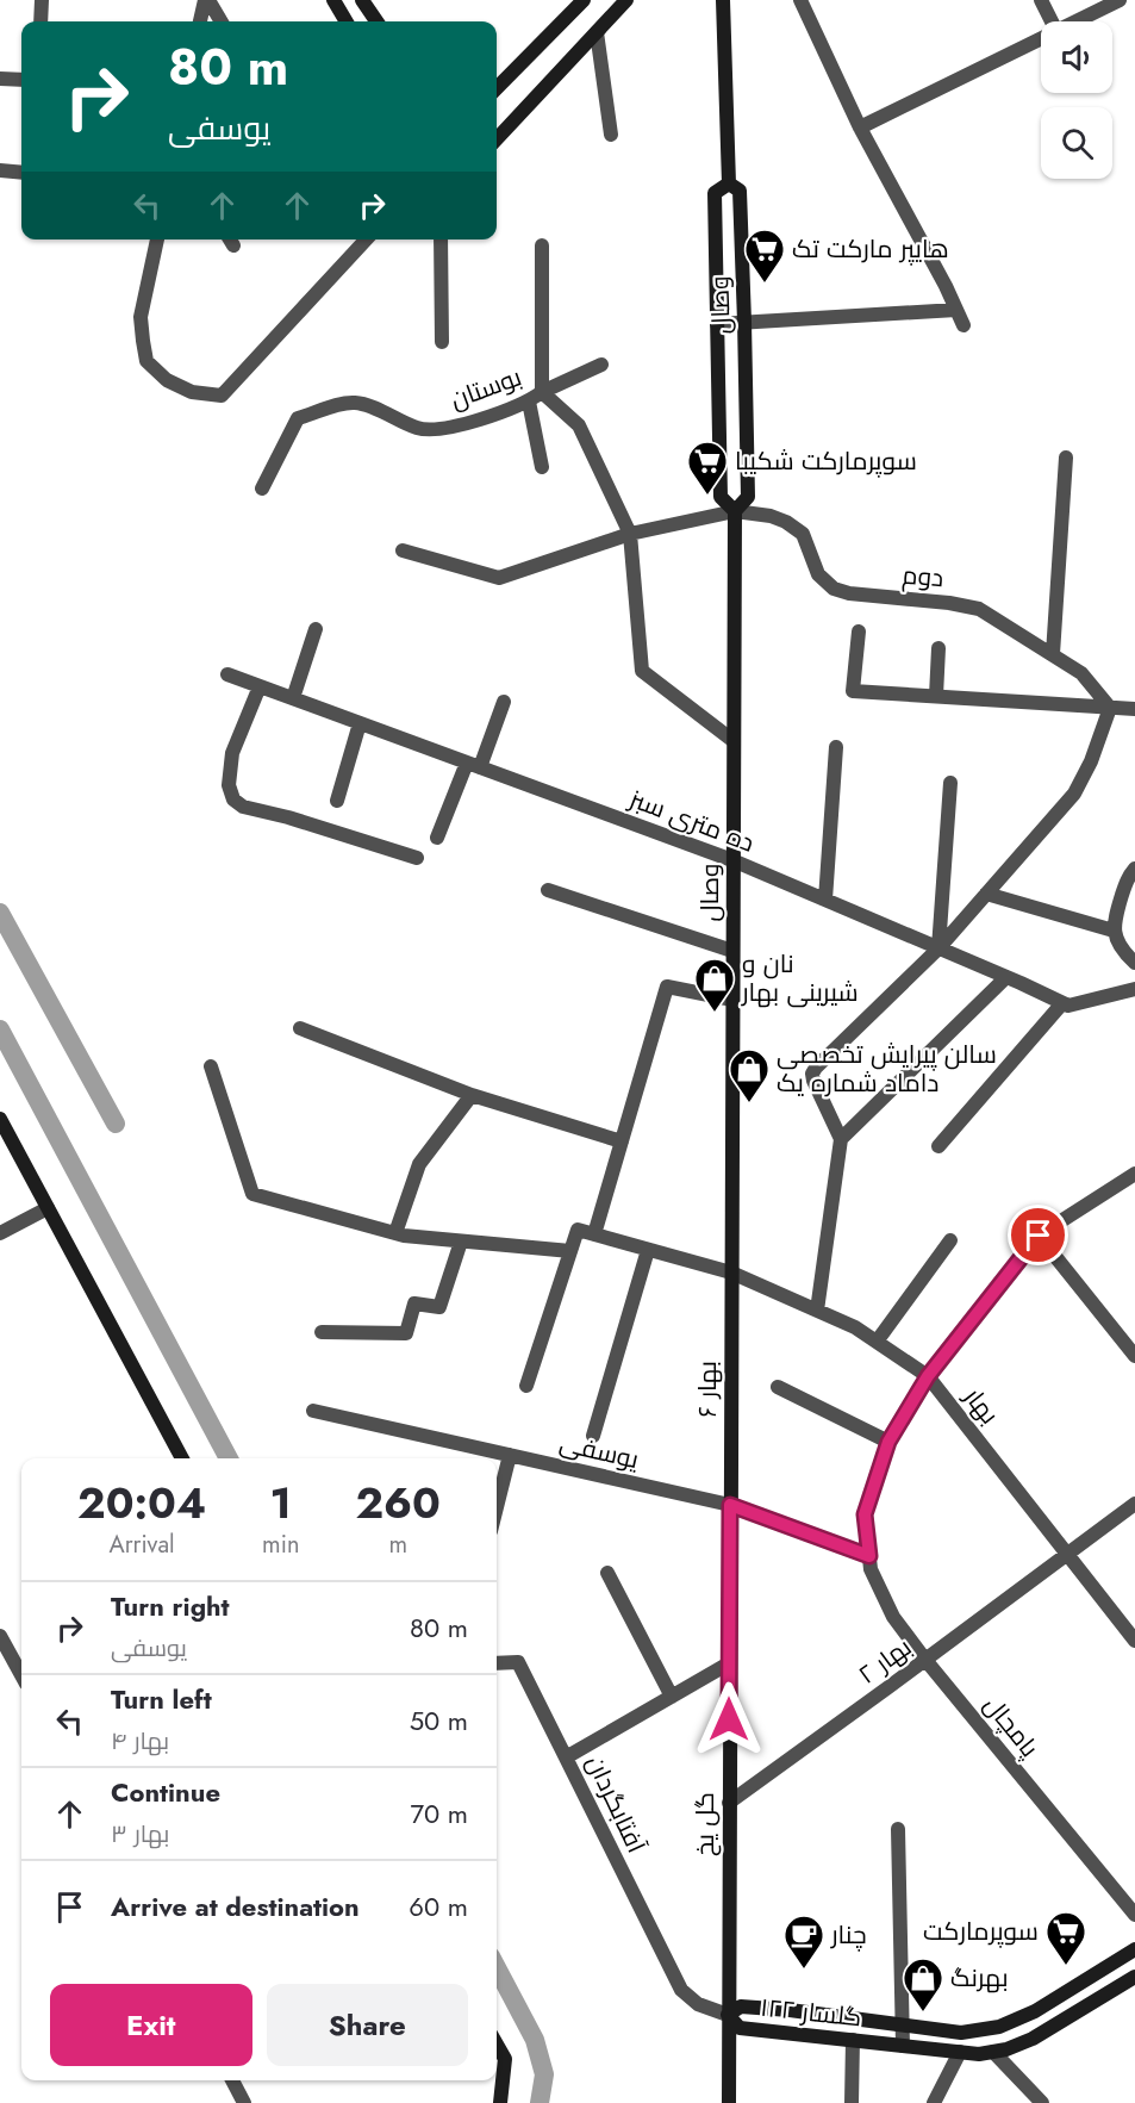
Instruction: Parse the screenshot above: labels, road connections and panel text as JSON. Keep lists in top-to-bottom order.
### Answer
{
  "streets": {
    "main road": [
      "وصال",
      "بهار ۶",
      "گل یخ",
      "گلسار ۱۲۲"
    ],
    "street": [
      "بوستان",
      "دوم",
      "ده متری سبز",
      "بهار",
      "یوسفی",
      "بهار ۲",
      "پامچال",
      "آفتابگردان"
    ]
  },
  "crossings": [
    ["وصال", "دوم"],
    ["وصال", "ده متری سبز"],
    ["وصال", "بهار ۶"],
    ["وصال", "بهار"],
    ["بهار ۶", "بهار"],
    ["بهار ۶", "یوسفی"],
    ["بهار ۶", "گل یخ"],
    ["بهار", "بهار ۲"],
    ["بهار", "پامچال"],
    ["یوسفی", "پامچال"],
    ["یوسفی", "گل یخ"],
    ["بهار ۲", "پامچال"],
    ["بهار ۲", "گل یخ"],
    ["آفتابگردان", "گل یخ"],
    ["آفتابگردان", "گلسار ۱۲۲"],
    ["گل یخ", "گلسار ۱۲۲"]
  ],
  "places": {
    "supermarket": ["هایپر مارکت تک", "سوپرمارکت شکیبا", "سوپرمارکت"],
    "shop": ["نان و شیرینی بهار", "سالن پیرایش تخصصی داماد شماره یک", "بهرنگ"],
    "cafe": ["چنار"]
  },
  "page": {
    "turn": ["80 m", "یوسفی"],
    "eta": [
      "20:04",
      "Arrival",
      "1",
      "min",
      "260",
      "m"
    ],
    "list": [
      {
        "name": "Turn right",
        "note": "یوسفی",
        "value": "80 m"
      },
      {
        "name": "Turn left",
        "note": "بهار ۴",
        "value": "50 m"
      },
      {
        "name": "Continue",
        "note": "بهار ۳",
        "value": "70 m"
      },
      {
        "name": "Arrive at destination",
        "value": "60 m"
      }
    ],
    "buttons": ["Exit", "Share"]
  }
}
